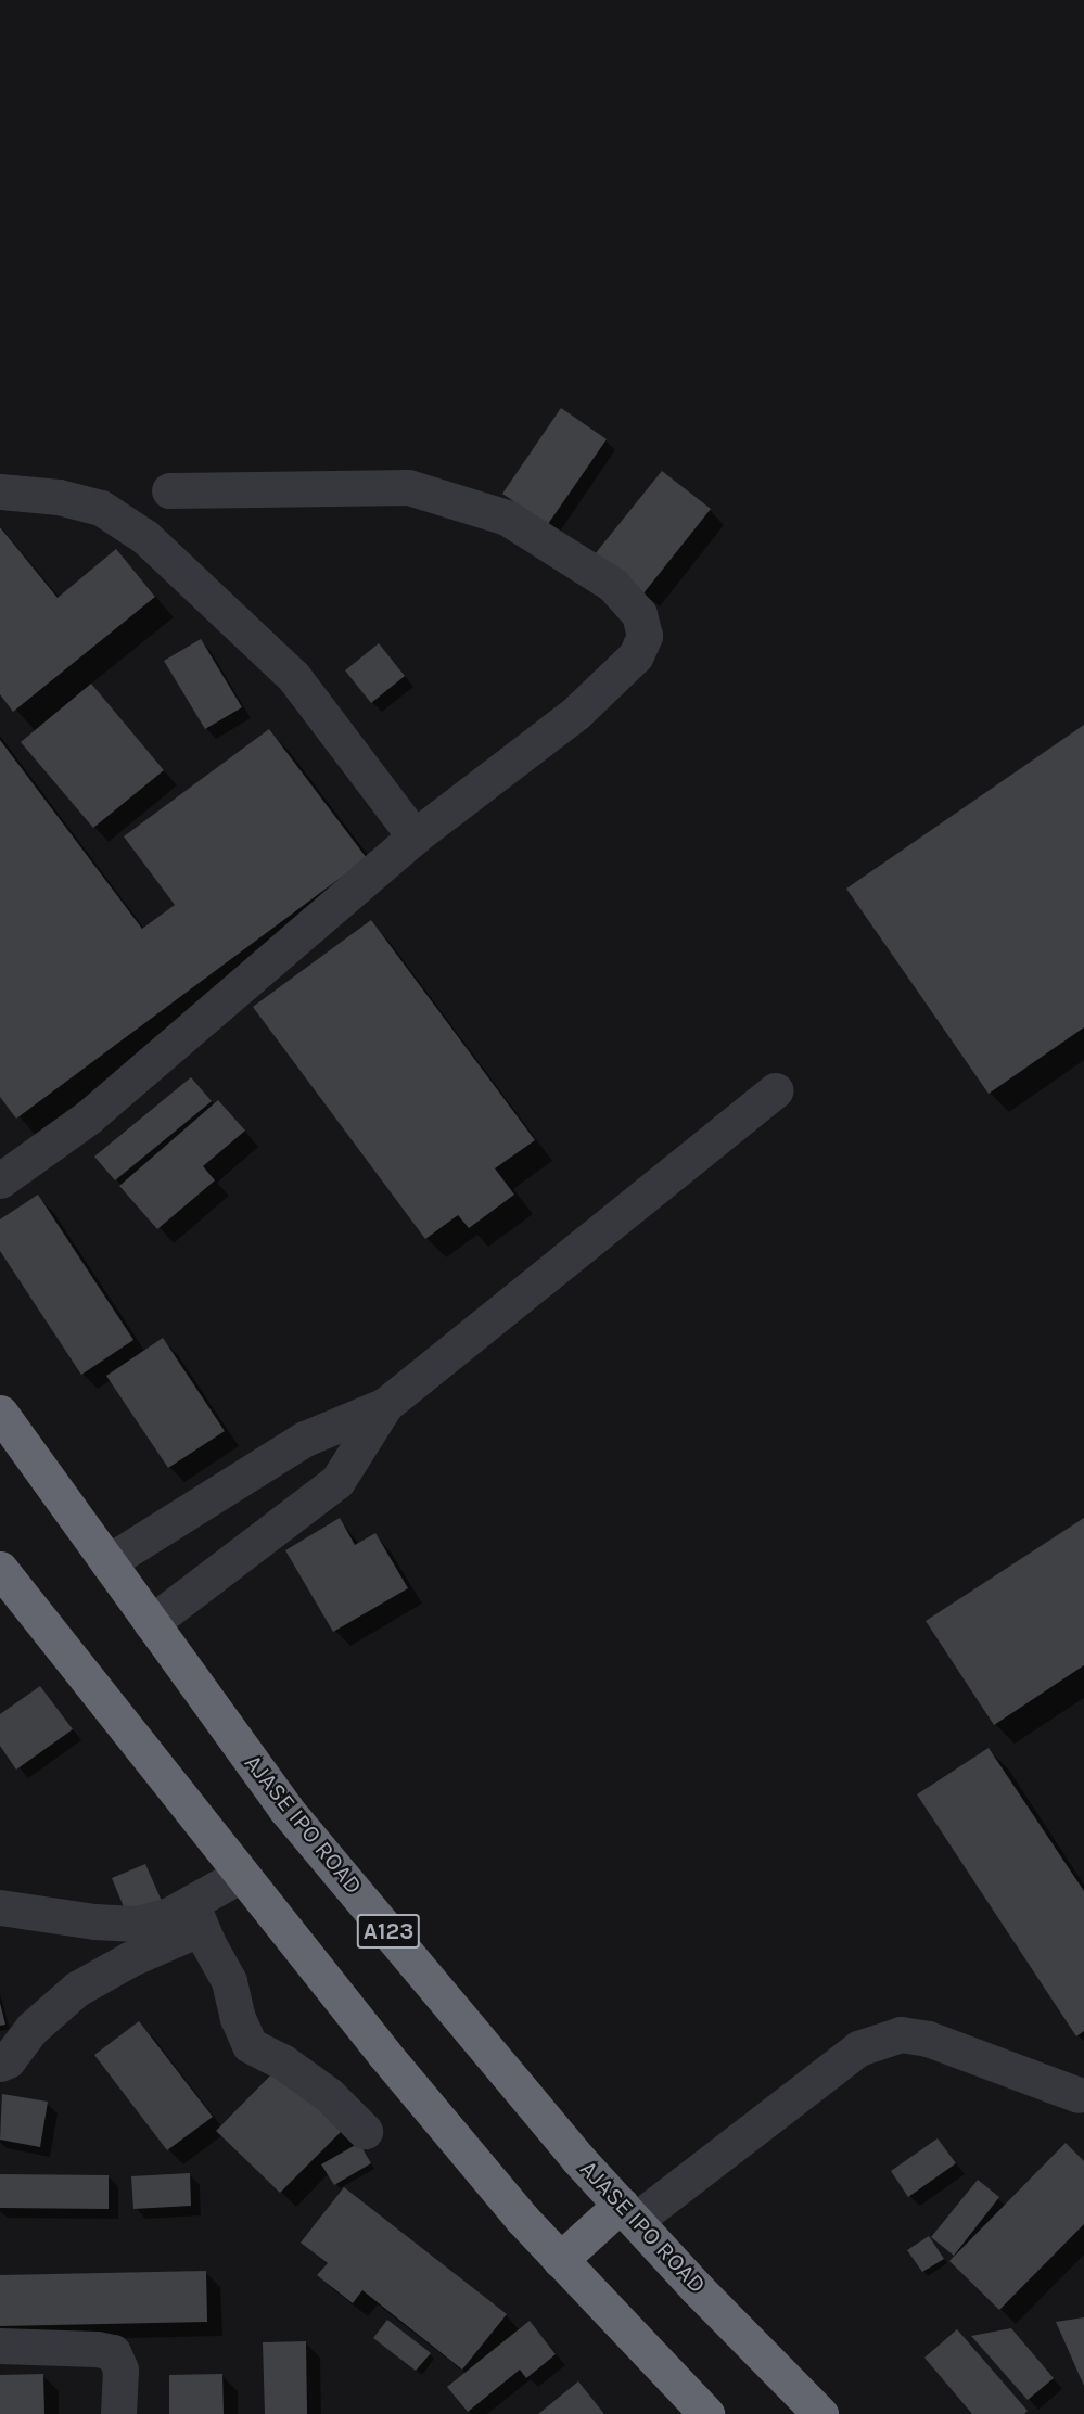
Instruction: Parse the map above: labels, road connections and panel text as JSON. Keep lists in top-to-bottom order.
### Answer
{
  "streets": {
    "highway": ["AJASE IPO ROAD", "A123"]
  }
}
